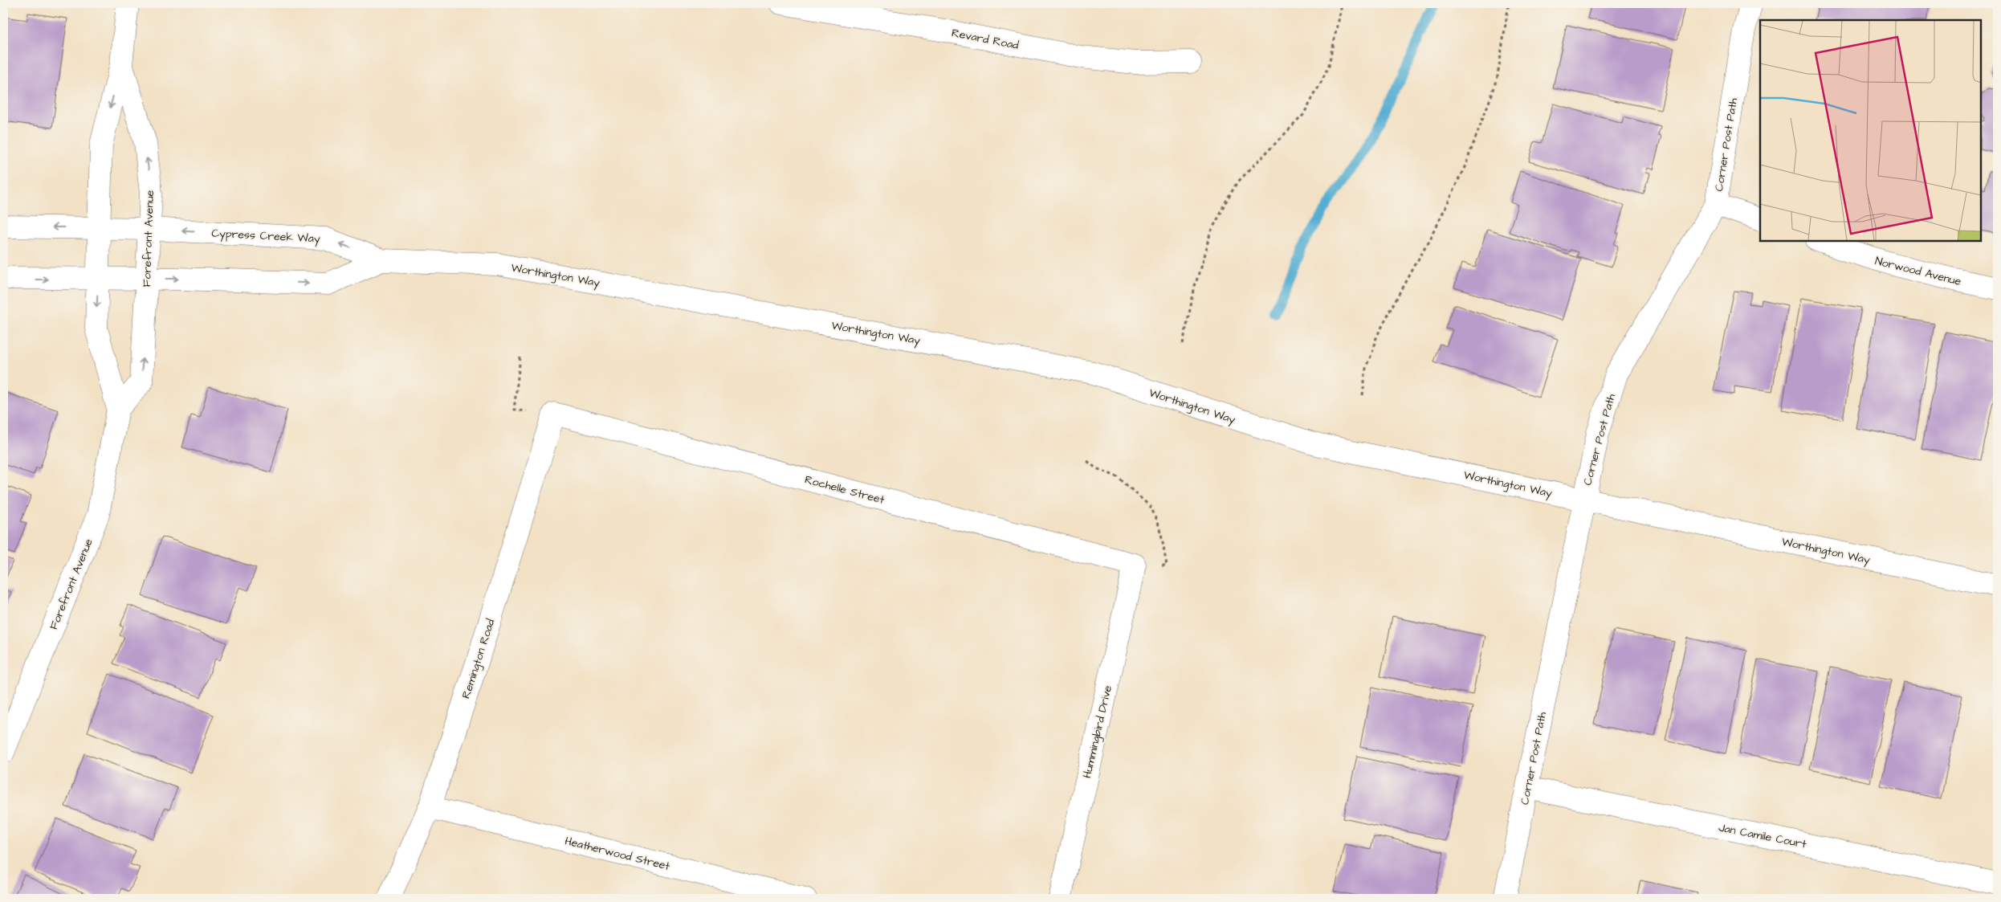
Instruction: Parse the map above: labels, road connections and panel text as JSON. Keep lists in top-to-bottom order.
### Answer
{
  "streets": {
    "street": [
      "Revard Road",
      "Corner Post Path",
      "Cypress Creek Way",
      "Forefront Avenue",
      "Norwood Avenue",
      "Worthington Way",
      "Rochelle Street",
      "Remington Road",
      "Hummingbird Drive",
      "Jan Camile Court",
      "Heatherwood Street"
    ]
  },
  "crossings": [
    ["Corner Post Path", "Worthington Way"],
    ["Corner Post Path", "Jan Camile Court"],
    ["Cypress Creek Way", "Forefront Avenue"],
    ["Cypress Creek Way", "Worthington Way"],
    ["Rochelle Street", "Remington Road"],
    ["Rochelle Street", "Hummingbird Drive"],
    ["Remington Road", "Heatherwood Street"]
  ]
}
